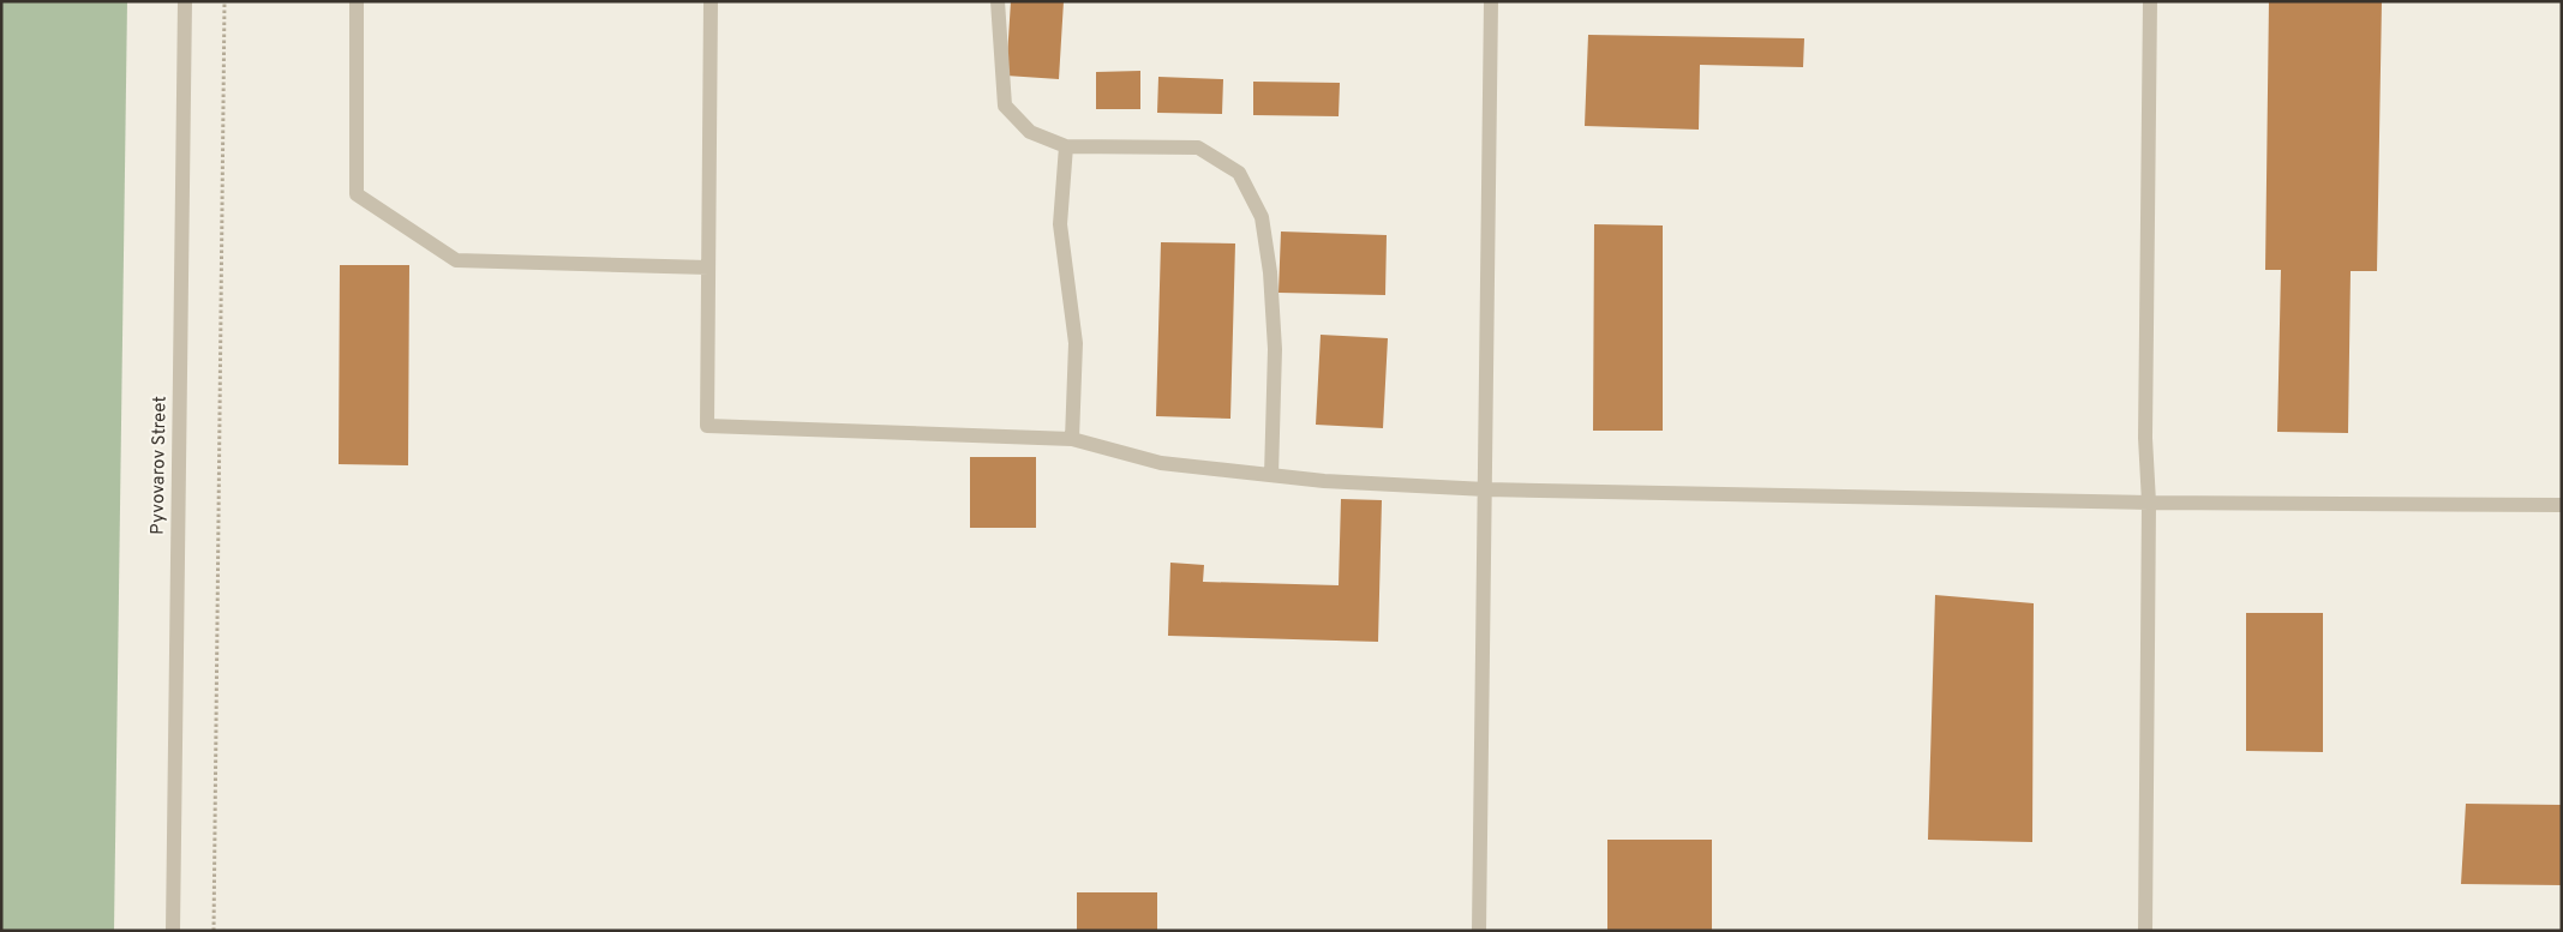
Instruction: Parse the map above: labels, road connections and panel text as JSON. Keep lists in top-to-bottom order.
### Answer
{
  "streets": {
    "street": ["Pyvovarov Street"]
  }
}
